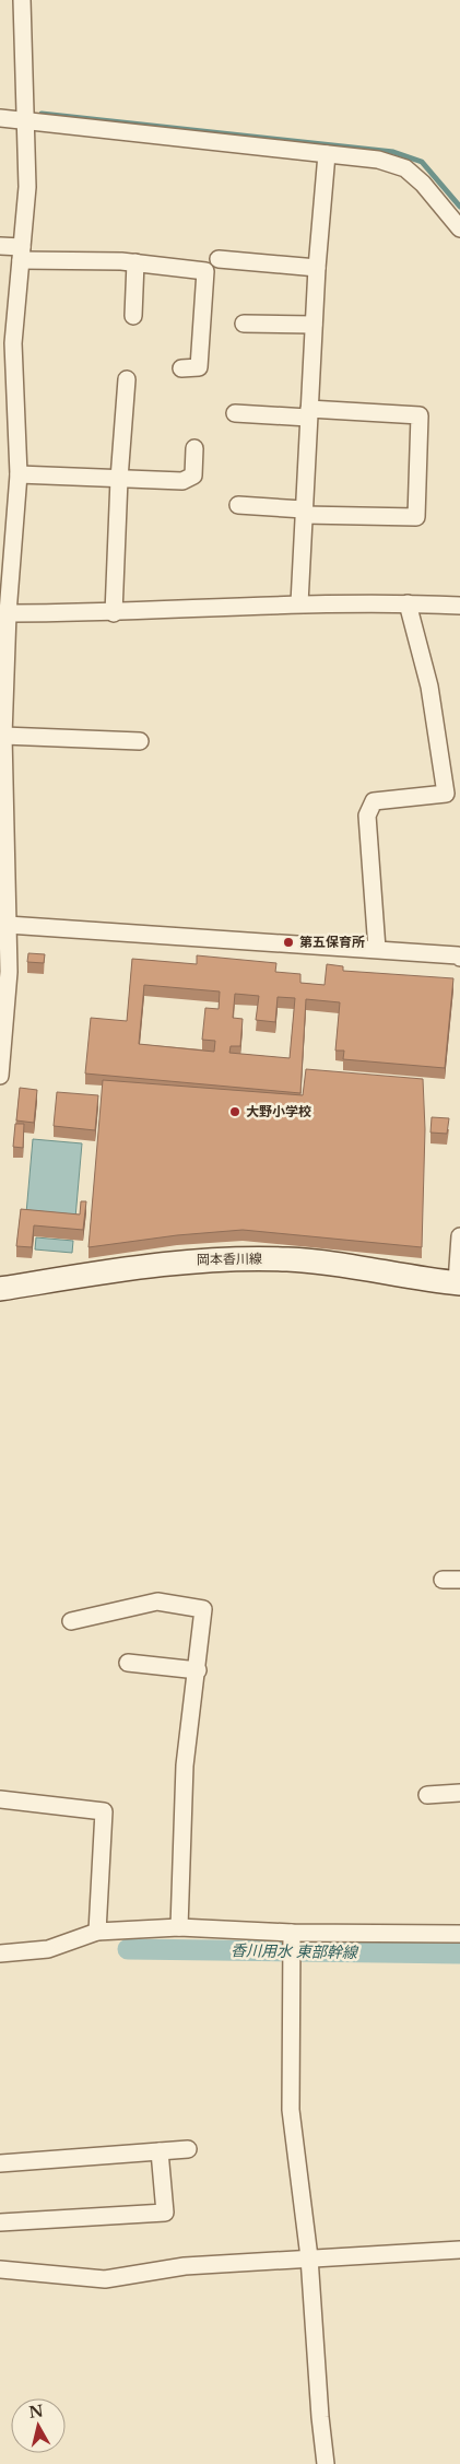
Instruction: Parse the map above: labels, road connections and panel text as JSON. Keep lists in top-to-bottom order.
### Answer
{
  "streets": {
    "main road": ["岡本香川線"]
  },
  "water": ["香川用水 東部幹線"],
  "places": ["第五保育所", "大野小学校"],
  "north": "top"
}
